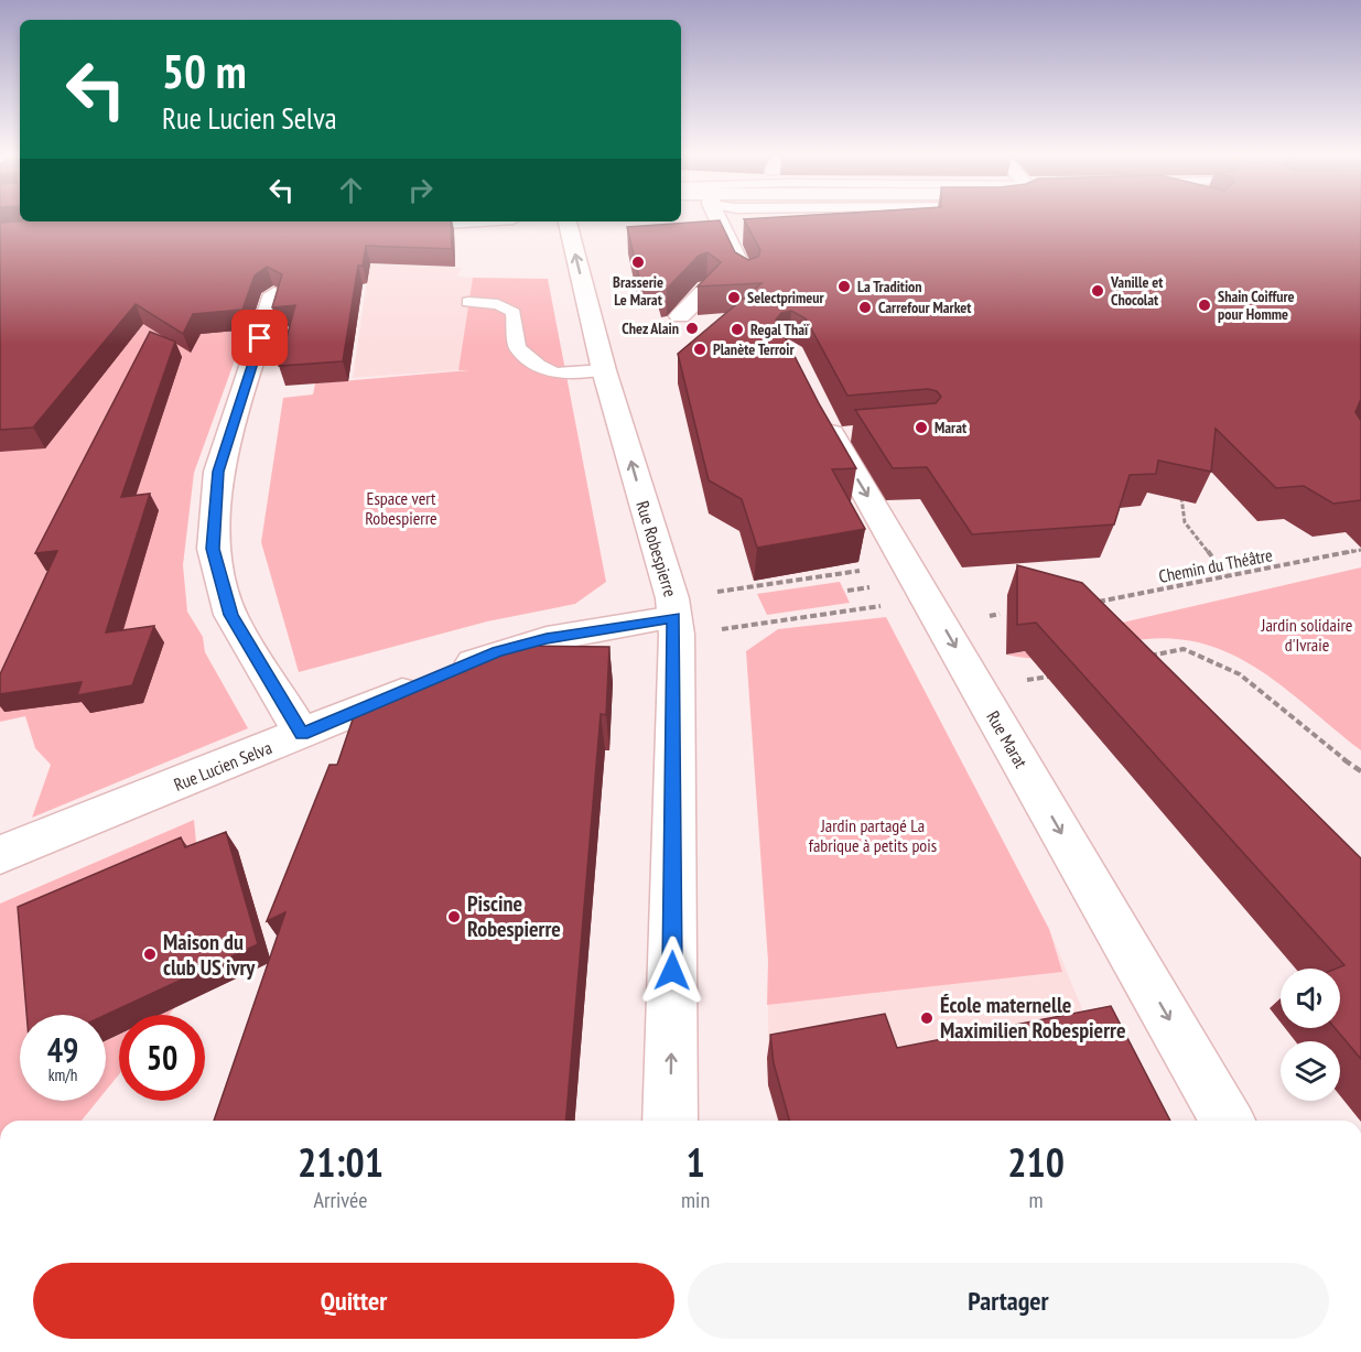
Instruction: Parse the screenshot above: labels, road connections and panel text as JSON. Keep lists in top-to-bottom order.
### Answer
{
  "streets": {
    "street": ["Rue Robespierre", "Rue Marat", "Rue Lucien Selva"],
    "path": ["Chemin du Théâtre"]
  },
  "crossings": [
    ["Rue Robespierre", "Rue Lucien Selva"]
  ],
  "one_way": ["Rue Robespierre", "Rue Marat"],
  "parks": ["Espace vert Robespierre", "Jardin solidaire d'Ivraie", "Jardin partagé La fabrique à petits pois"],
  "places": [
    "Brasserie Le Marat",
    "La Tradition",
    "Vanille et Chocolat",
    "Selectprimeur",
    "Shain Coiffure pour Homme",
    "Carrefour Market",
    "Chez Alain",
    "Regal Thaï",
    "Planète Terroir",
    "Marat",
    "Piscine Robespierre",
    "Maison du club US ivry",
    "École maternelle Maximilien Robespierre"
  ],
  "page": {
    "turn": ["50 m", "Rue Lucien Selva"],
    "speed": "49 km/h",
    "limit": "50",
    "eta": [
      "21:01",
      "Arrivée",
      "1",
      "min",
      "210",
      "m"
    ],
    "buttons": ["Quitter", "Partager"]
  }
}
